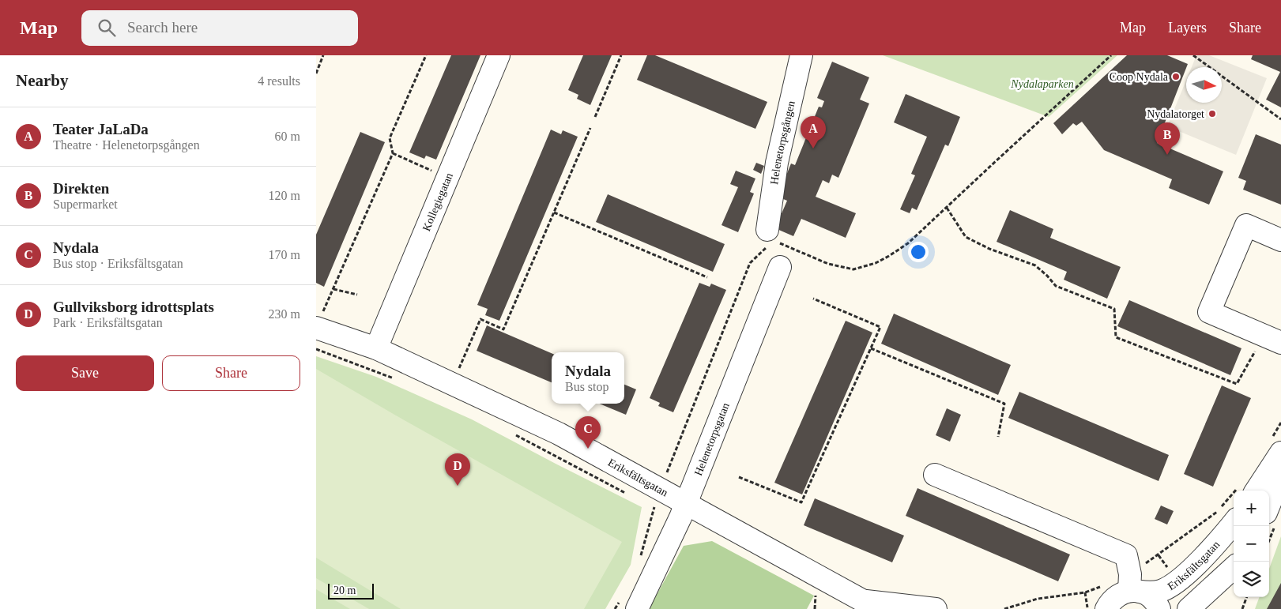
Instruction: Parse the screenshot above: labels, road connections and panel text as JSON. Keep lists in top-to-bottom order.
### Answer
{
  "streets": {
    "street": [
      "Helenetorpsgången",
      "Kollegiegatan",
      "Helenetorpsgatan",
      "Eriksfältsgatan"
    ]
  },
  "crossings": [
    ["Kollegiegatan", "Eriksfältsgatan"],
    ["Helenetorpsgatan", "Eriksfältsgatan"]
  ],
  "parks": ["Nydalaparken"],
  "places": ["Coop Nydala", "Nydalatorget"],
  "scale_bar": "20 m",
  "north": "right",
  "page": {
    "header": "Map",
    "search": "Search here",
    "nav": ["Map", "Layers", "Share"],
    "heading": ["Nearby", "4 results"],
    "list": [
      {
        "mark": "A",
        "name": "Teater JaLaDa",
        "note": "Theatre · Helenetorpsgången",
        "value": "60 m"
      },
      {
        "mark": "B",
        "name": "Direkten",
        "note": "Supermarket",
        "value": "120 m"
      },
      {
        "mark": "C",
        "name": "Nydala",
        "note": "Bus stop · Eriksfältsgatan",
        "value": "170 m"
      },
      {
        "mark": "D",
        "name": "Gullviksborg idrottsplats",
        "note": "Park · Eriksfältsgatan",
        "value": "230 m"
      }
    ],
    "pins": [
      "A",
      "B",
      "C",
      "D"
    ],
    "buttons": ["Save", "Share"],
    "popup": ["Nydala", "Bus stop"],
    "map_buttons": ["+", "−"],
    "scale": "20 m"
  }
}
